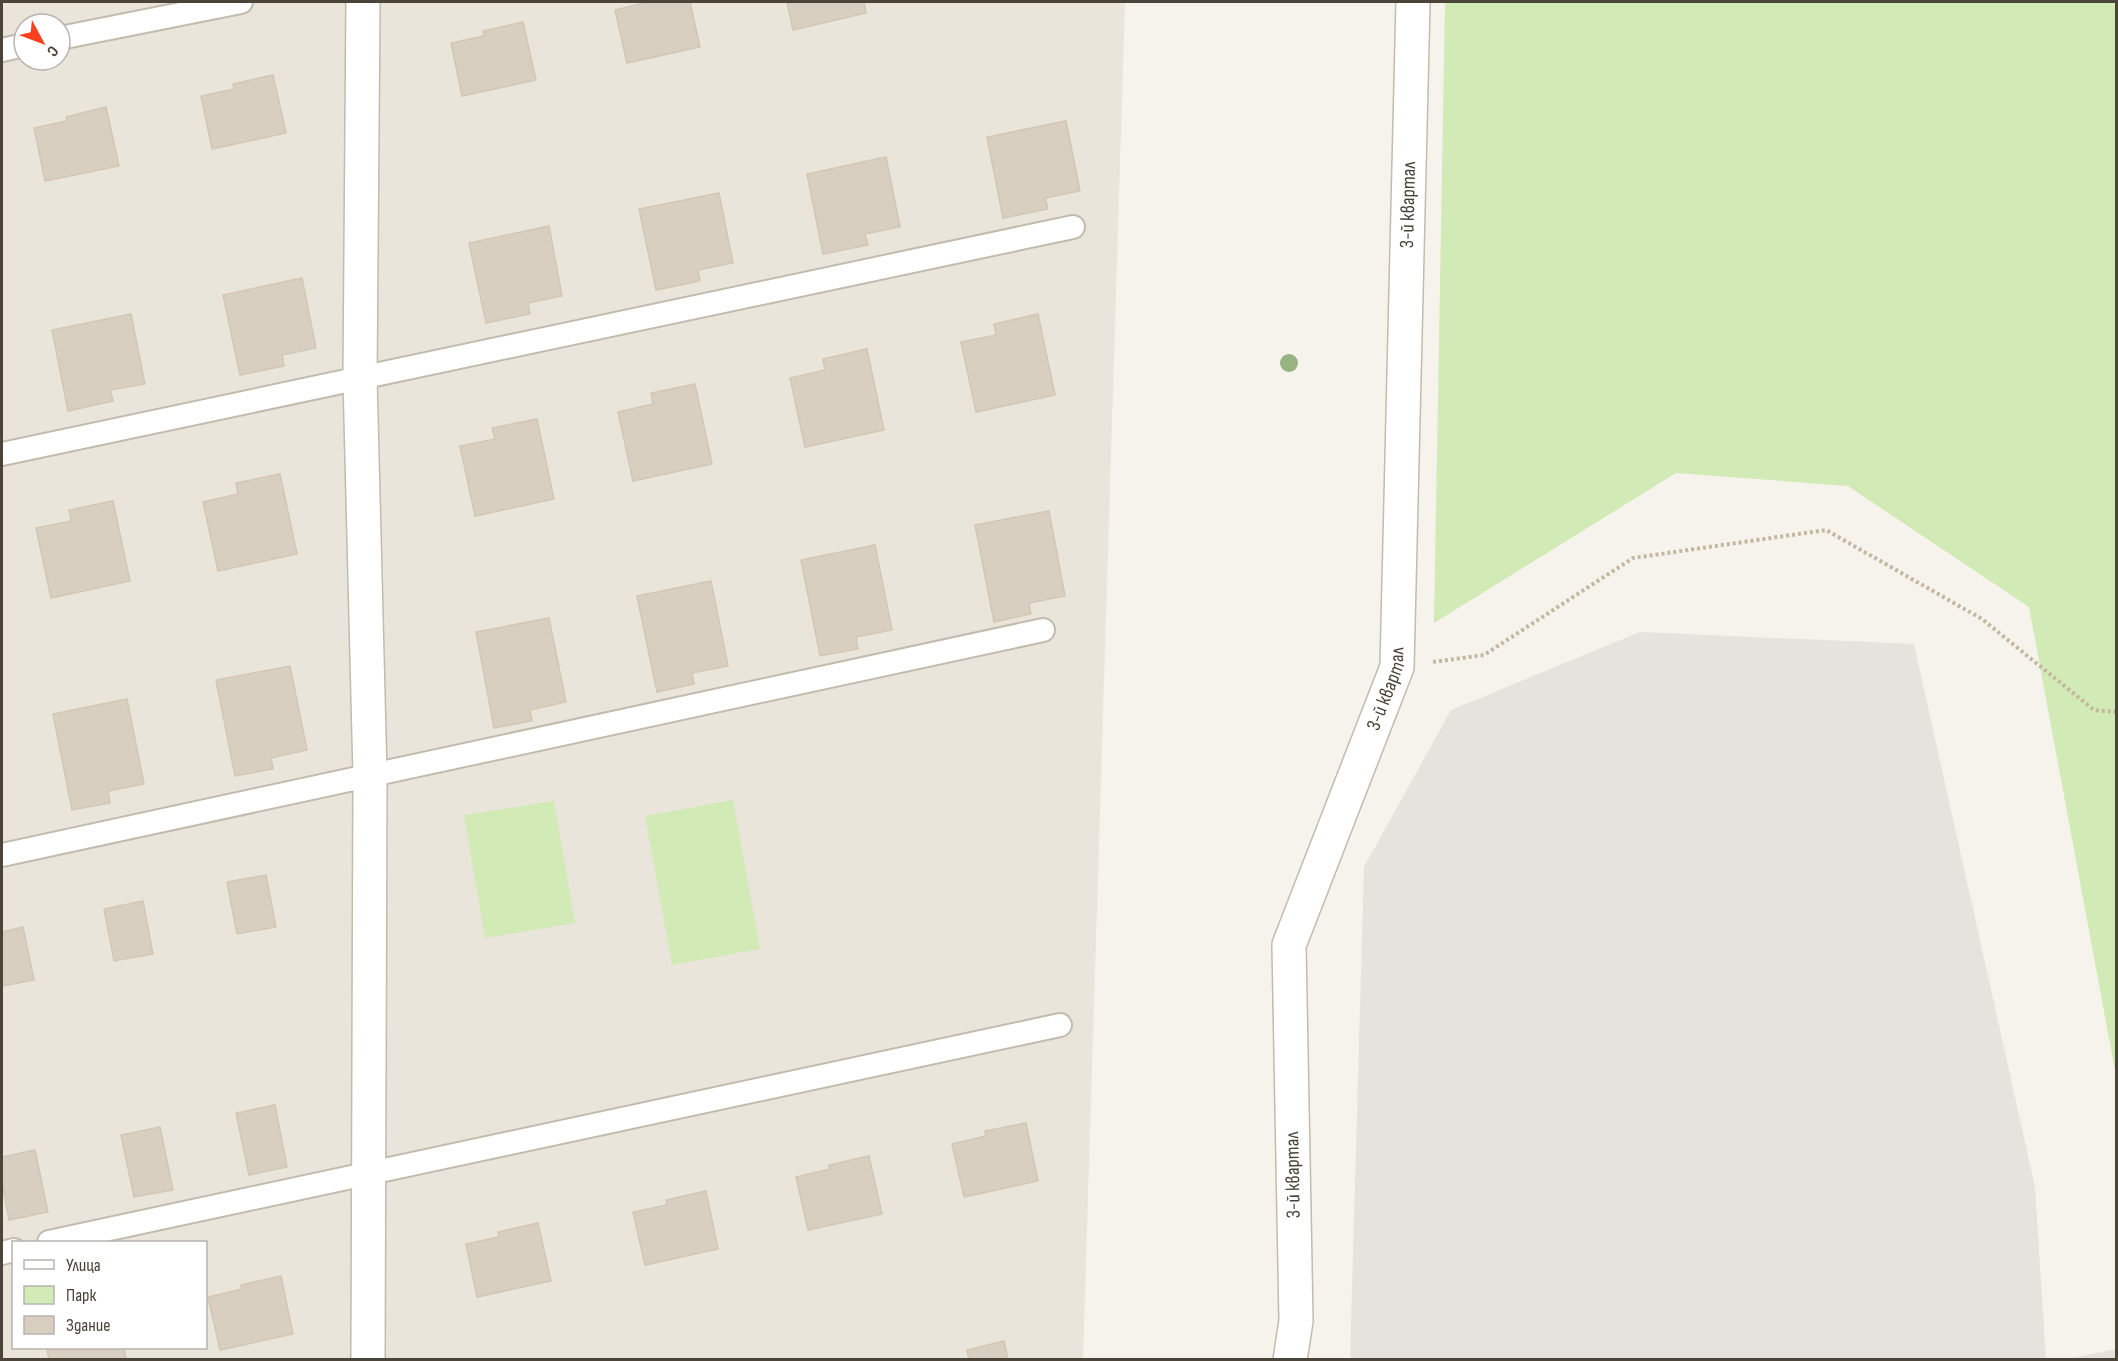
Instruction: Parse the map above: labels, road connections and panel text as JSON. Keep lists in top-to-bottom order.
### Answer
{
  "streets": {
    "street": ["3-й квартал"]
  },
  "legend": ["Улица", "Парк", "Здание"],
  "north": "bottom right"
}
